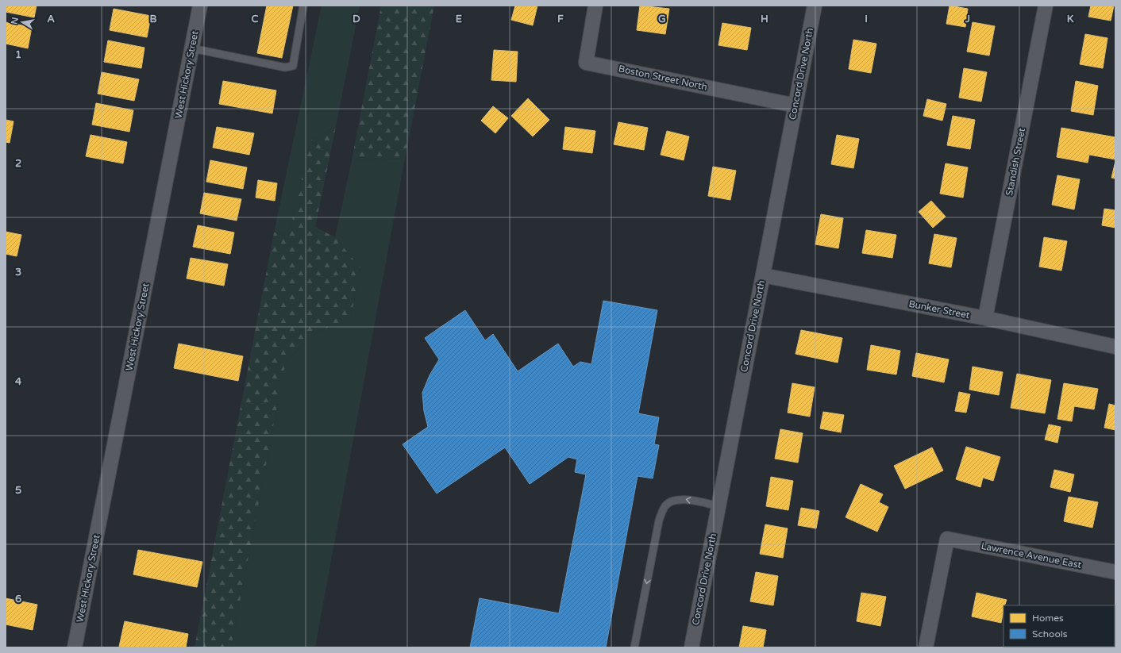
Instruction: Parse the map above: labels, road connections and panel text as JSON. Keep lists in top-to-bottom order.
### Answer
{
  "streets": {
    "street": [
      "Concord Drive North",
      "West Hickory Street",
      "Boston Street North",
      "Standish Street",
      "Bunker Street",
      "Lawrence Avenue East"
    ]
  },
  "crossings": [
    ["Concord Drive North", "Boston Street North"],
    ["Concord Drive North", "Bunker Street"],
    ["Standish Street", "Bunker Street"]
  ],
  "legend": ["Homes", "Schools"],
  "north": "left",
  "grid": {
    "columns": [
      "A",
      "B",
      "C",
      "D",
      "E",
      "F",
      "G",
      "H",
      "I",
      "J",
      "K"
    ],
    "rows": [
      "1",
      "2",
      "3",
      "4",
      "5",
      "6"
    ]
  }
}
